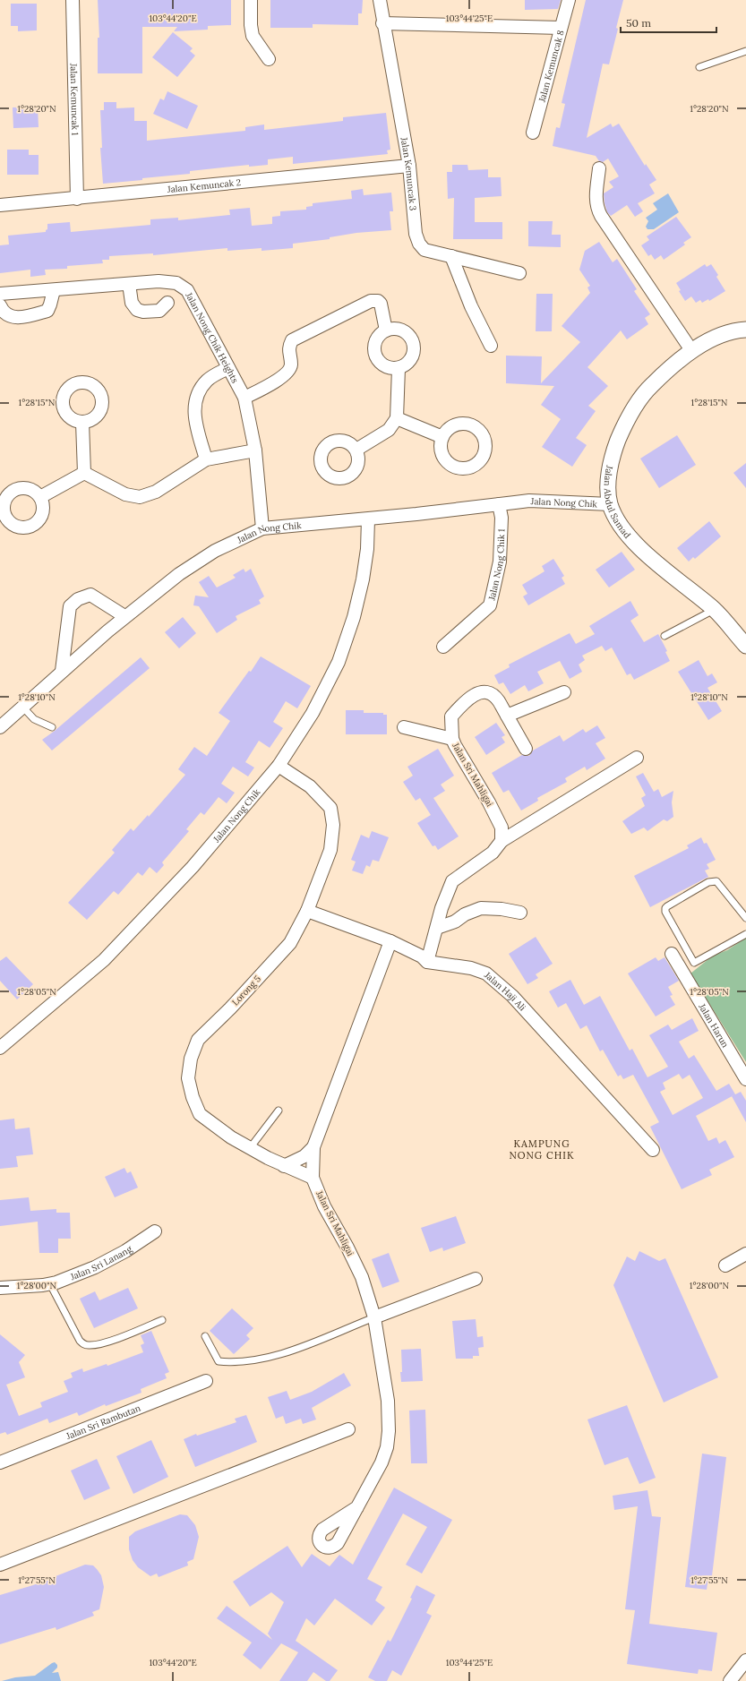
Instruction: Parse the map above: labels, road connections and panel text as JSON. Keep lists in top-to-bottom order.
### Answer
{
  "streets": {
    "street": [
      "Jalan Kemuncak 8",
      "Jalan Kemuncak 1",
      "Jalan Kemuncak 3",
      "Jalan Kemuncak 2",
      "Jalan Nong Chik Heights",
      "Jalan Abdul Samad",
      "Jalan Nong Chik",
      "Jalan Nong Chik 1",
      "Jalan Sri Mahligai",
      "Lorong 5",
      "Jalan Haji Ali",
      "Jalan Harun",
      "Jalan Sri Lanang",
      "Jalan Sri Rambutan"
    ]
  },
  "crossings": [
    ["Jalan Kemuncak 1", "Jalan Kemuncak 2"],
    ["Jalan Kemuncak 3", "Jalan Kemuncak 2"],
    ["Jalan Nong Chik Heights", "Jalan Nong Chik"],
    ["Jalan Abdul Samad", "Jalan Nong Chik"],
    ["Jalan Nong Chik", "Jalan Nong Chik 1"],
    ["Jalan Nong Chik", "Lorong 5"],
    ["Jalan Sri Mahligai", "Lorong 5"],
    ["Jalan Sri Mahligai", "Jalan Haji Ali"],
    ["Lorong 5", "Jalan Haji Ali"]
  ],
  "districts": ["KAMPUNG NONG CHIK"],
  "scale_bar": "50 m",
  "coordinates": [
    "103°44'20\"E",
    "103°44'25\"E",
    "1°28'20\"N",
    "1°28'15\"N",
    "1°28'10\"N",
    "1°28'05\"N",
    "1°28'00\"N",
    "1°27'55\"N"
  ]
}
